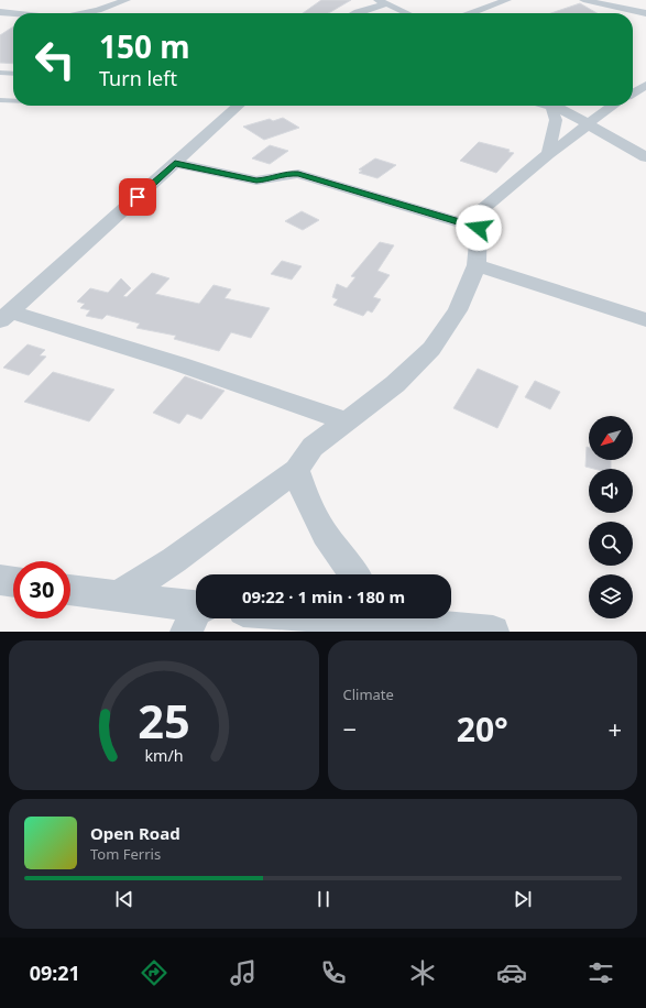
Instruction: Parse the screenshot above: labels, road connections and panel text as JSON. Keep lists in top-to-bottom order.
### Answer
{
  "north": "bottom left",
  "page": {
    "turn": ["150 m", "Turn left"],
    "limit": "30",
    "trip": "09:22 · 1 min · 180 m",
    "tile": "Climate",
    "heat": ["−", "20°", "+"],
    "song": ["Open Road", "Tom Ferris"],
    "tabs": "09:21",
    "gauge": ["25", "km/h"]
  }
}
